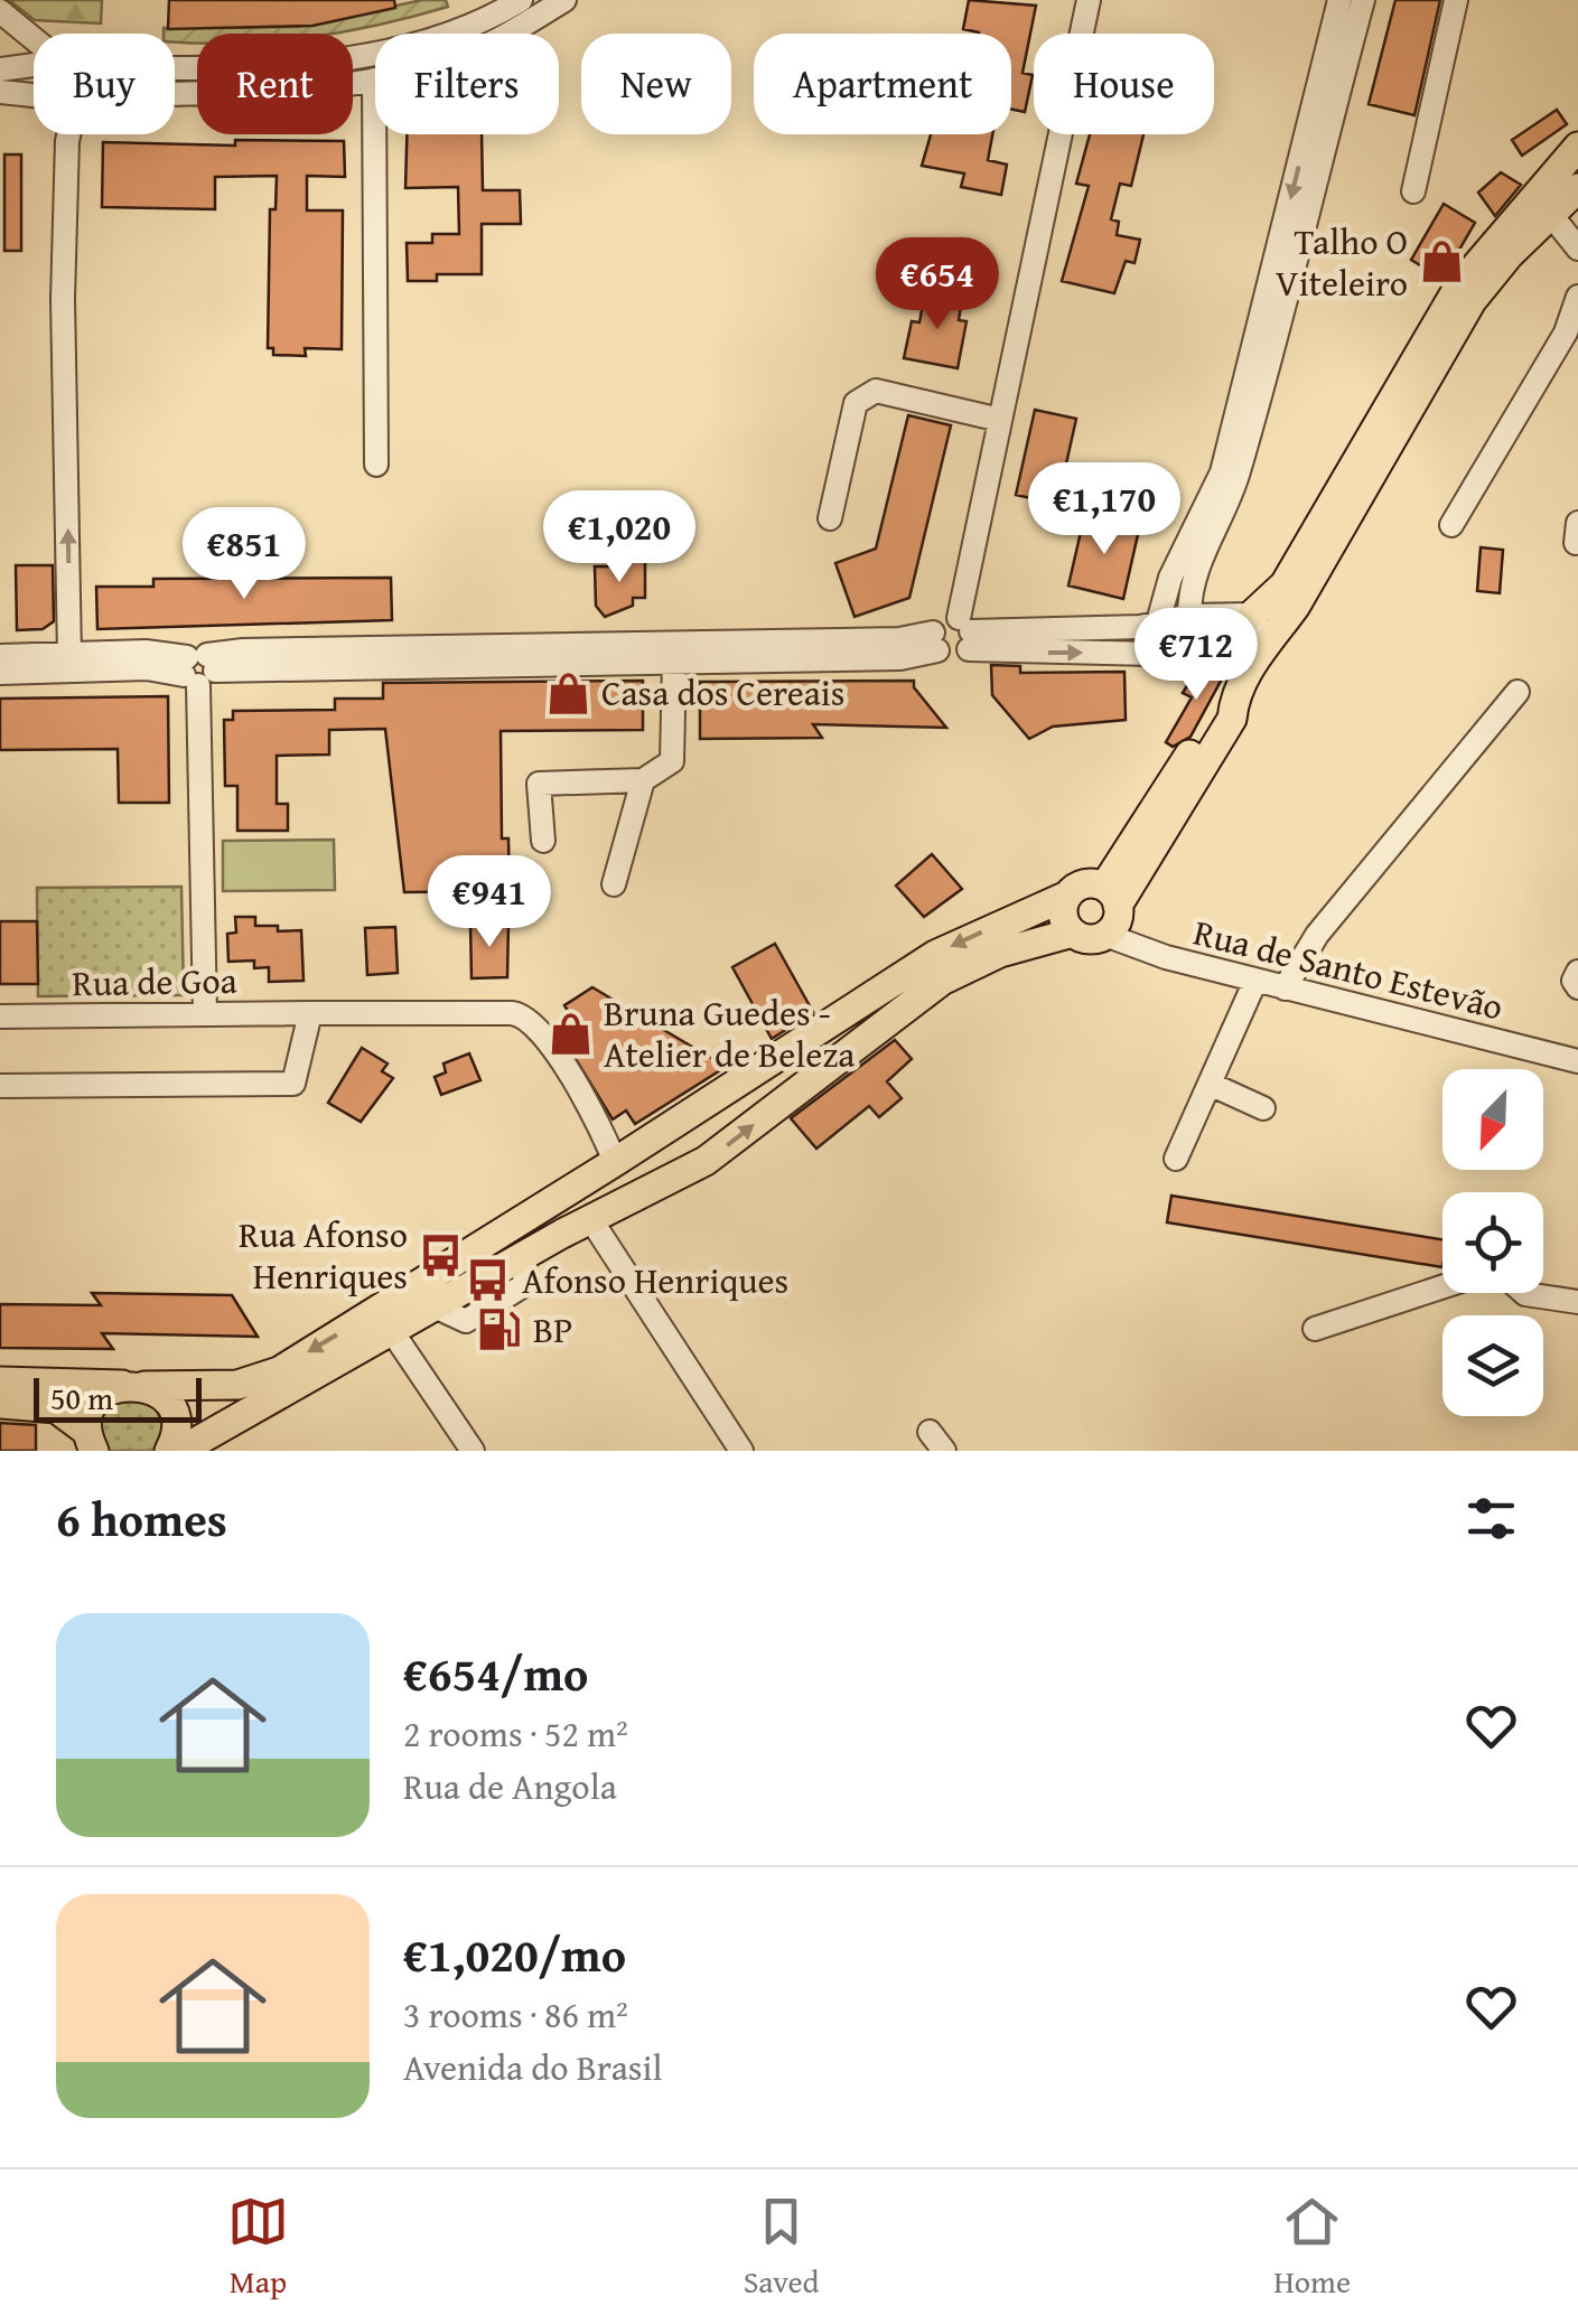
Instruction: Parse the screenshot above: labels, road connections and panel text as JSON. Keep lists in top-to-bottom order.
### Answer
{
  "streets": {
    "street": ["Rua de Santo Estevão", "Rua de Goa"]
  },
  "places": {
    "shop": ["Talho O Viteleiro", "Casa dos Cereais", "Bruna Guedes - Atelier de Beleza"],
    "bus stop": ["Rua Afonso Henriques", "Afonso Henriques"],
    "fuel station": ["BP"]
  },
  "scale_bar": "50 m",
  "north": "bottom left",
  "page": {
    "chip": [
      "Buy",
      "Rent",
      "Filters",
      "New",
      "Apartment",
      "House"
    ],
    "price": [
      "€654",
      "€1,170",
      "€1,020",
      "€851",
      "€712",
      "€941"
    ],
    "scale": "50 m",
    "heading": "6 homes",
    "list": [
      {
        "name": "€654/mo",
        "note": "2 rooms · 52 m² · Rua de Angola"
      },
      {
        "name": "€1,020/mo",
        "note": "3 rooms · 86 m² · Avenida do Brasil"
      }
    ],
    "tabs": ["Map", "Saved", "Home"]
  }
}
